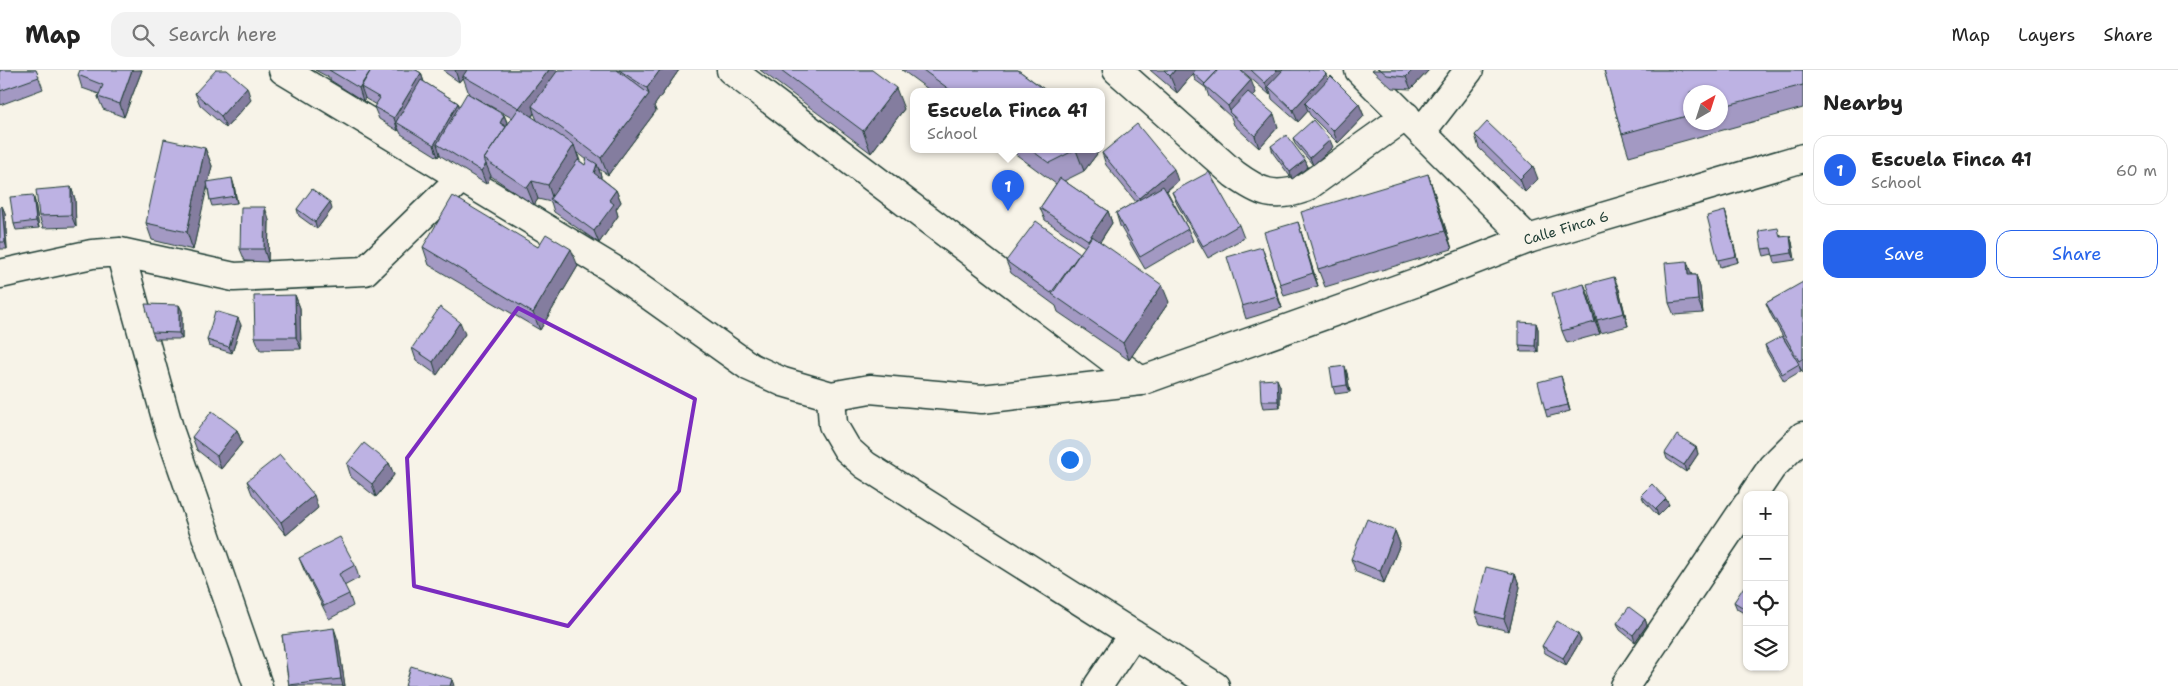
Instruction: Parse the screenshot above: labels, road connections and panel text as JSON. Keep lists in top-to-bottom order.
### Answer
{
  "streets": {
    "street": ["Calle Finca 6"]
  },
  "north": "top right",
  "page": {
    "header": "Map",
    "search": "Search here",
    "nav": ["Map", "Layers", "Share"],
    "heading": "Nearby",
    "popup": ["Escuela Finca 41", "School"],
    "list": [
      {
        "mark": "1",
        "name": "Escuela Finca 41",
        "note": "School",
        "value": "60 m"
      }
    ],
    "pins": "1",
    "buttons": ["Save", "Share"],
    "map_buttons": ["+", "−"]
  }
}
